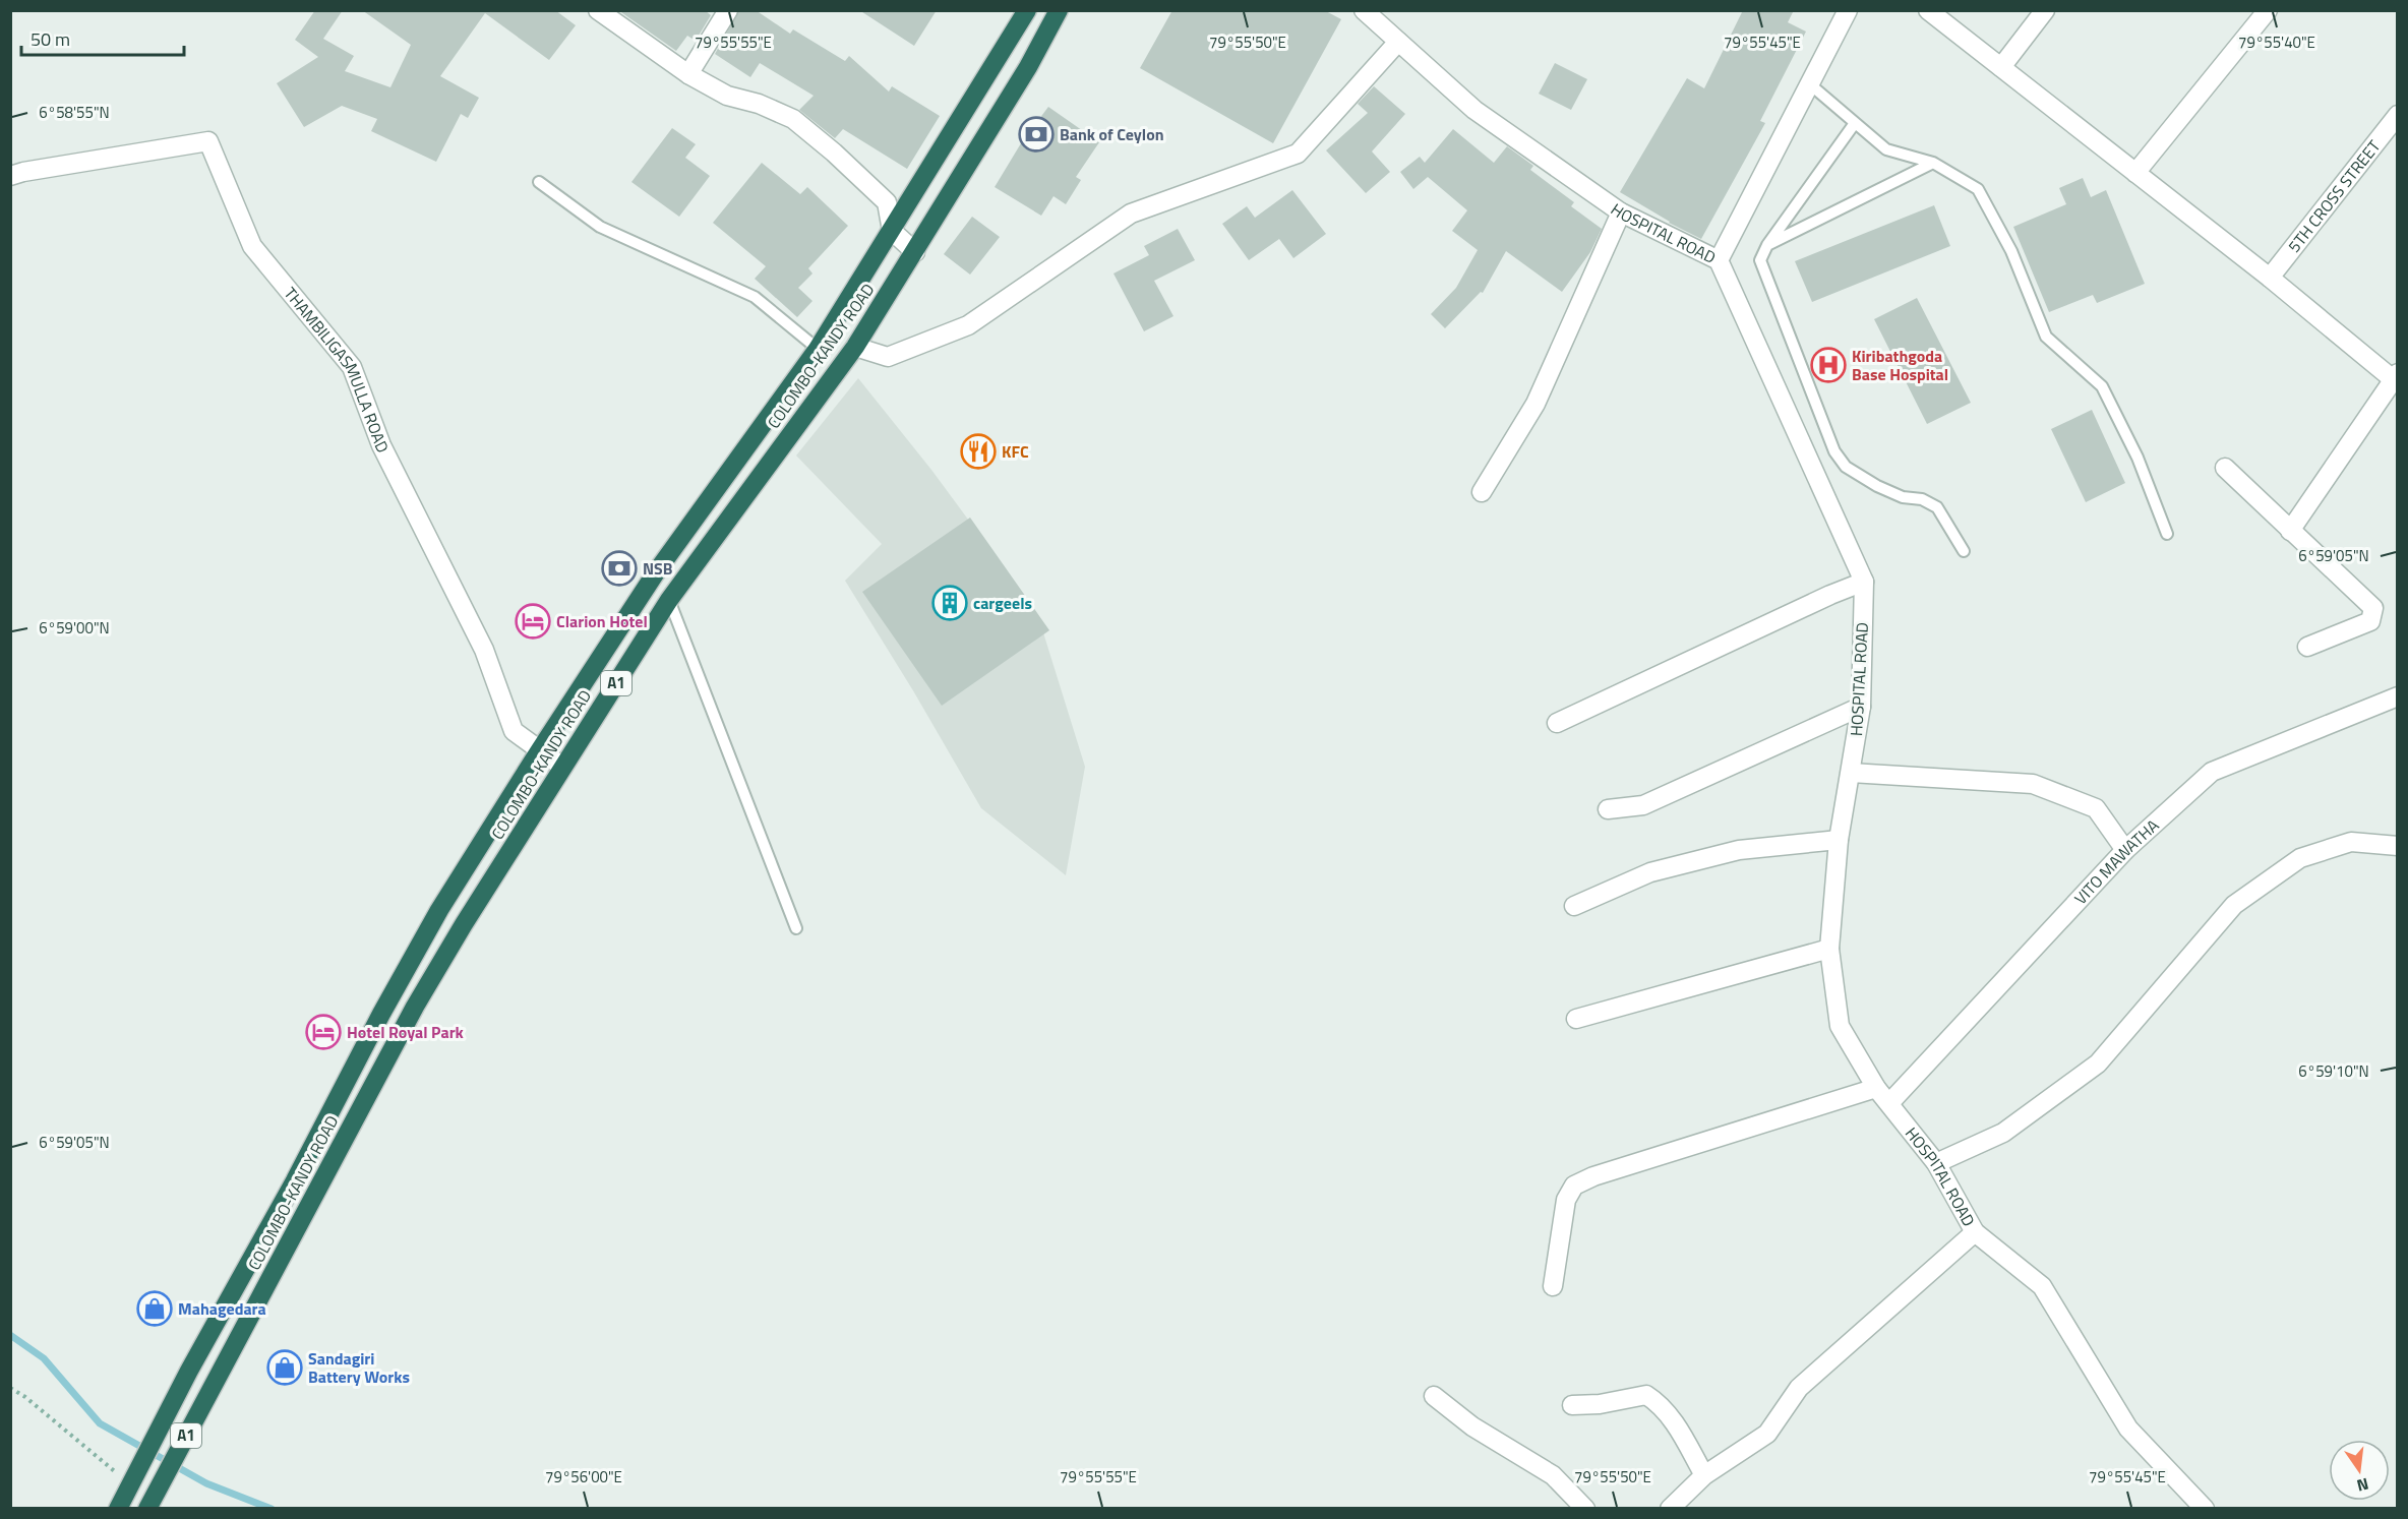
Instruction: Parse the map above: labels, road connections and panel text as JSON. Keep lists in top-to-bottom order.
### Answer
{
  "streets": {
    "highway": ["COLOMBO-KANDY ROAD", "A1"],
    "street": [
      "5TH CROSS STREET",
      "HOSPITAL ROAD",
      "THAMBILIGASMULLA ROAD",
      "VITO MAWATHA"
    ]
  },
  "crossings": [
    ["HOSPITAL ROAD", "VITO MAWATHA"],
    ["COLOMBO-KANDY ROAD", "THAMBILIGASMULLA ROAD"]
  ],
  "places": {
    "bank": ["Bank of Ceylon", "NSB"],
    "hospital": ["Kiribathgoda Base Hospital"],
    "restaurant": ["KFC"],
    "building": ["cargeels"],
    "hotel": ["Clarion Hotel", "Hotel Royal Park"],
    "shop": ["Mahagedara", "Sandagiri Battery Works"]
  },
  "scale_bar": "50 m",
  "north": "bottom",
  "coordinates": [
    "79°55'55\"E",
    "79°55'50\"E",
    "79°55'45\"E",
    "79°55'40\"E",
    "6°58'55\"N",
    "6°59'05\"N",
    "6°59'00\"N",
    "6°59'10\"N",
    "79°56'00\"E"
  ]
}
